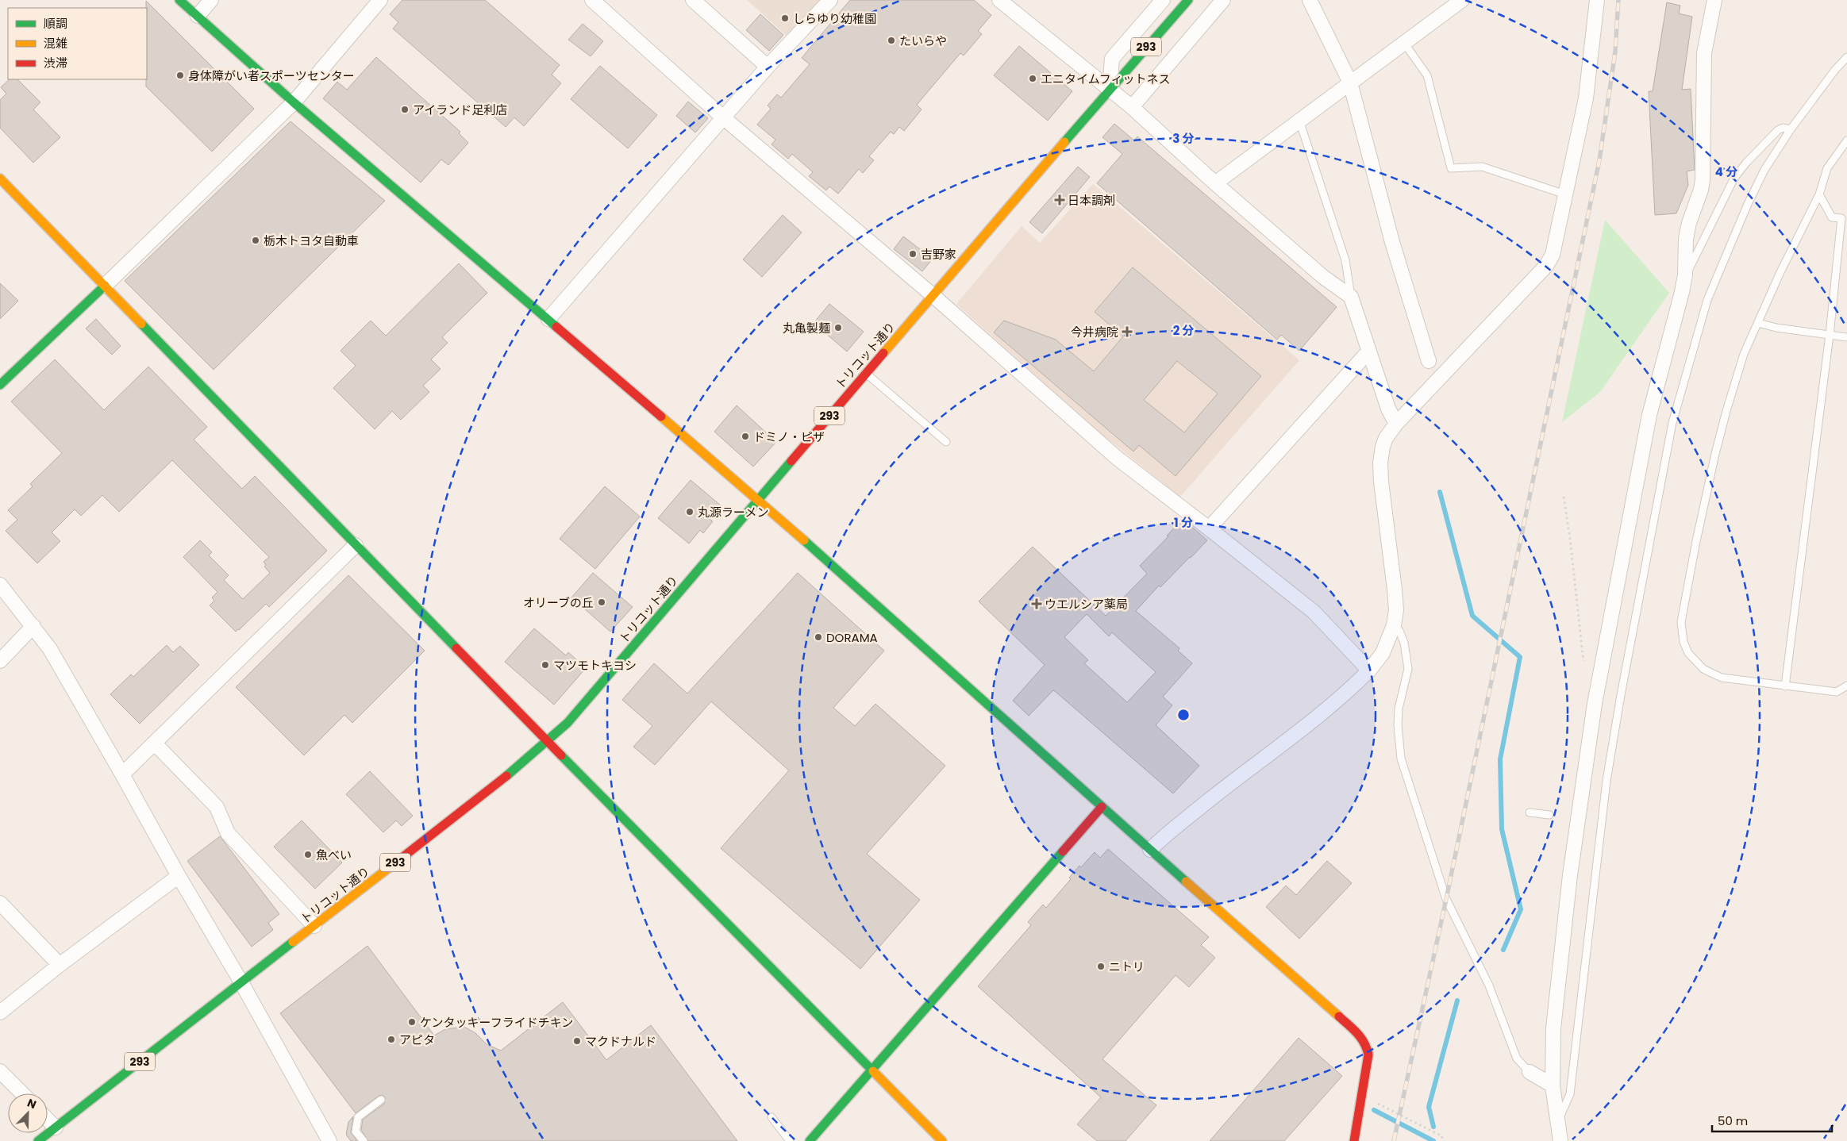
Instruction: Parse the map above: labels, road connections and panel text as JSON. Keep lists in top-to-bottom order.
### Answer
{
  "streets": {
    "main road": ["293", "トリコット通り"]
  },
  "places": {
    "other": [
      "しらゆり幼稚園",
      "たいらや",
      "身体障がい者スポーツセンター",
      "エニタイムフィットネス",
      "アイランド足利店",
      "栃木トヨタ自動車",
      "吉野家",
      "丸亀製麺",
      "ドミノ・ピザ",
      "丸源ラーメン",
      "オリーブの丘",
      "DORAMA",
      "マツモトキヨシ",
      "魚べい",
      "ニトリ",
      "ケンタッキーフライドチキン",
      "アピタ",
      "マクドナルド"
    ],
    "health": ["日本調剤", "今井病院", "ウエルシア薬局"]
  },
  "legend": ["順調", "混雑", "渋滞"],
  "scale_bar": "50 m",
  "north": "top right",
  "rings": [
    "3 分",
    "4 分",
    "2 分",
    "1 分"
  ]
}
